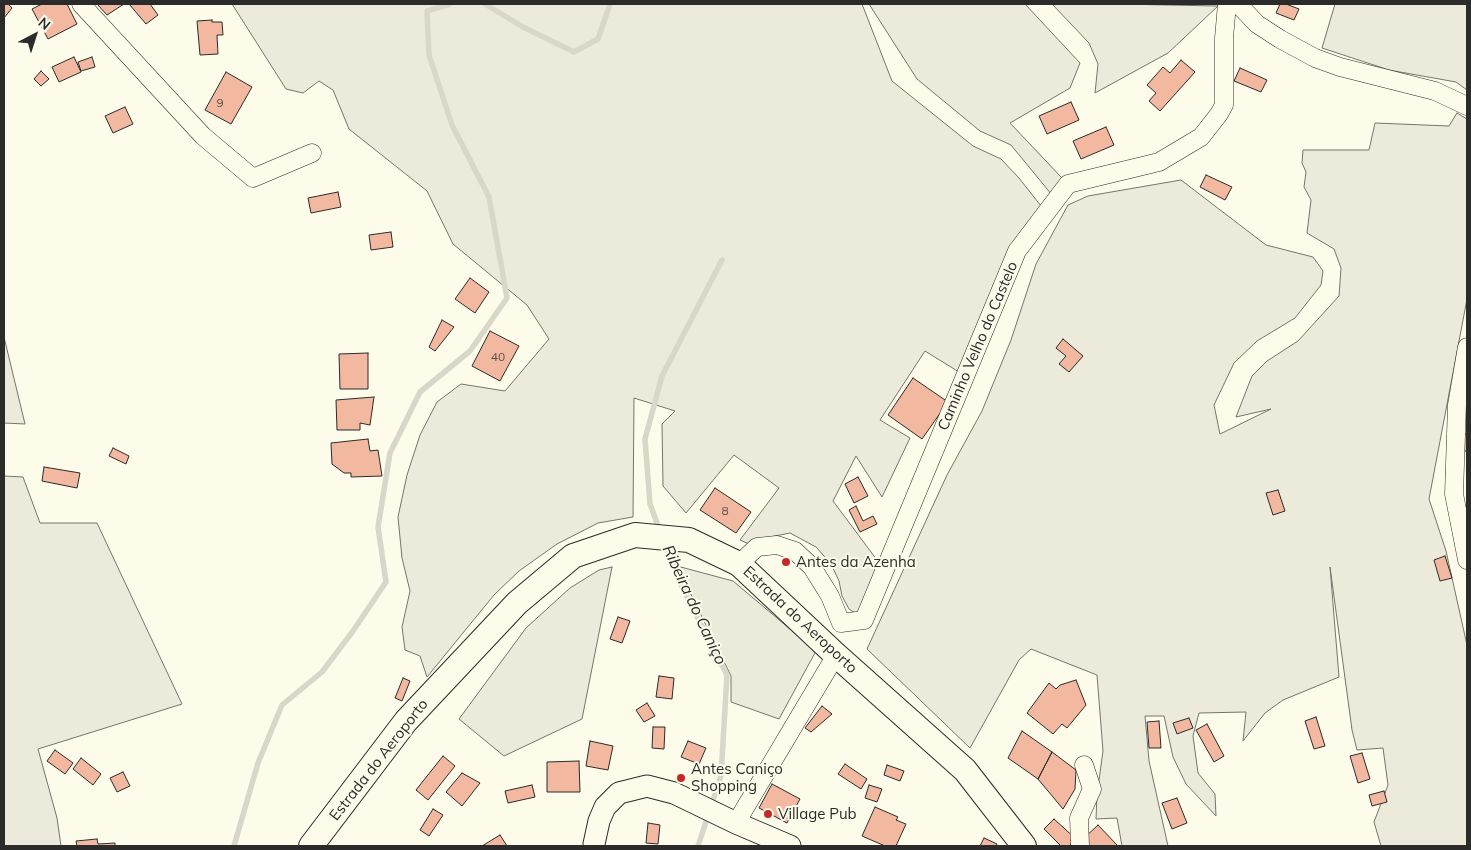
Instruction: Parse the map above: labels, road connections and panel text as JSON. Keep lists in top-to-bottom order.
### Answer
{
  "streets": {
    "main road": ["Estrada do Aeroporto"],
    "street": ["Caminho Velho do Castelo"]
  },
  "crossings": [
    ["Caminho Velho do Castelo", "Estrada do Aeroporto"]
  ],
  "water": ["Ribeira do Caniço"],
  "places": ["Antes da Azenha", "Antes Caniço Shopping", "Village Pub"],
  "house_numbers": ["9", "40", "8"],
  "north": "top right"
}
